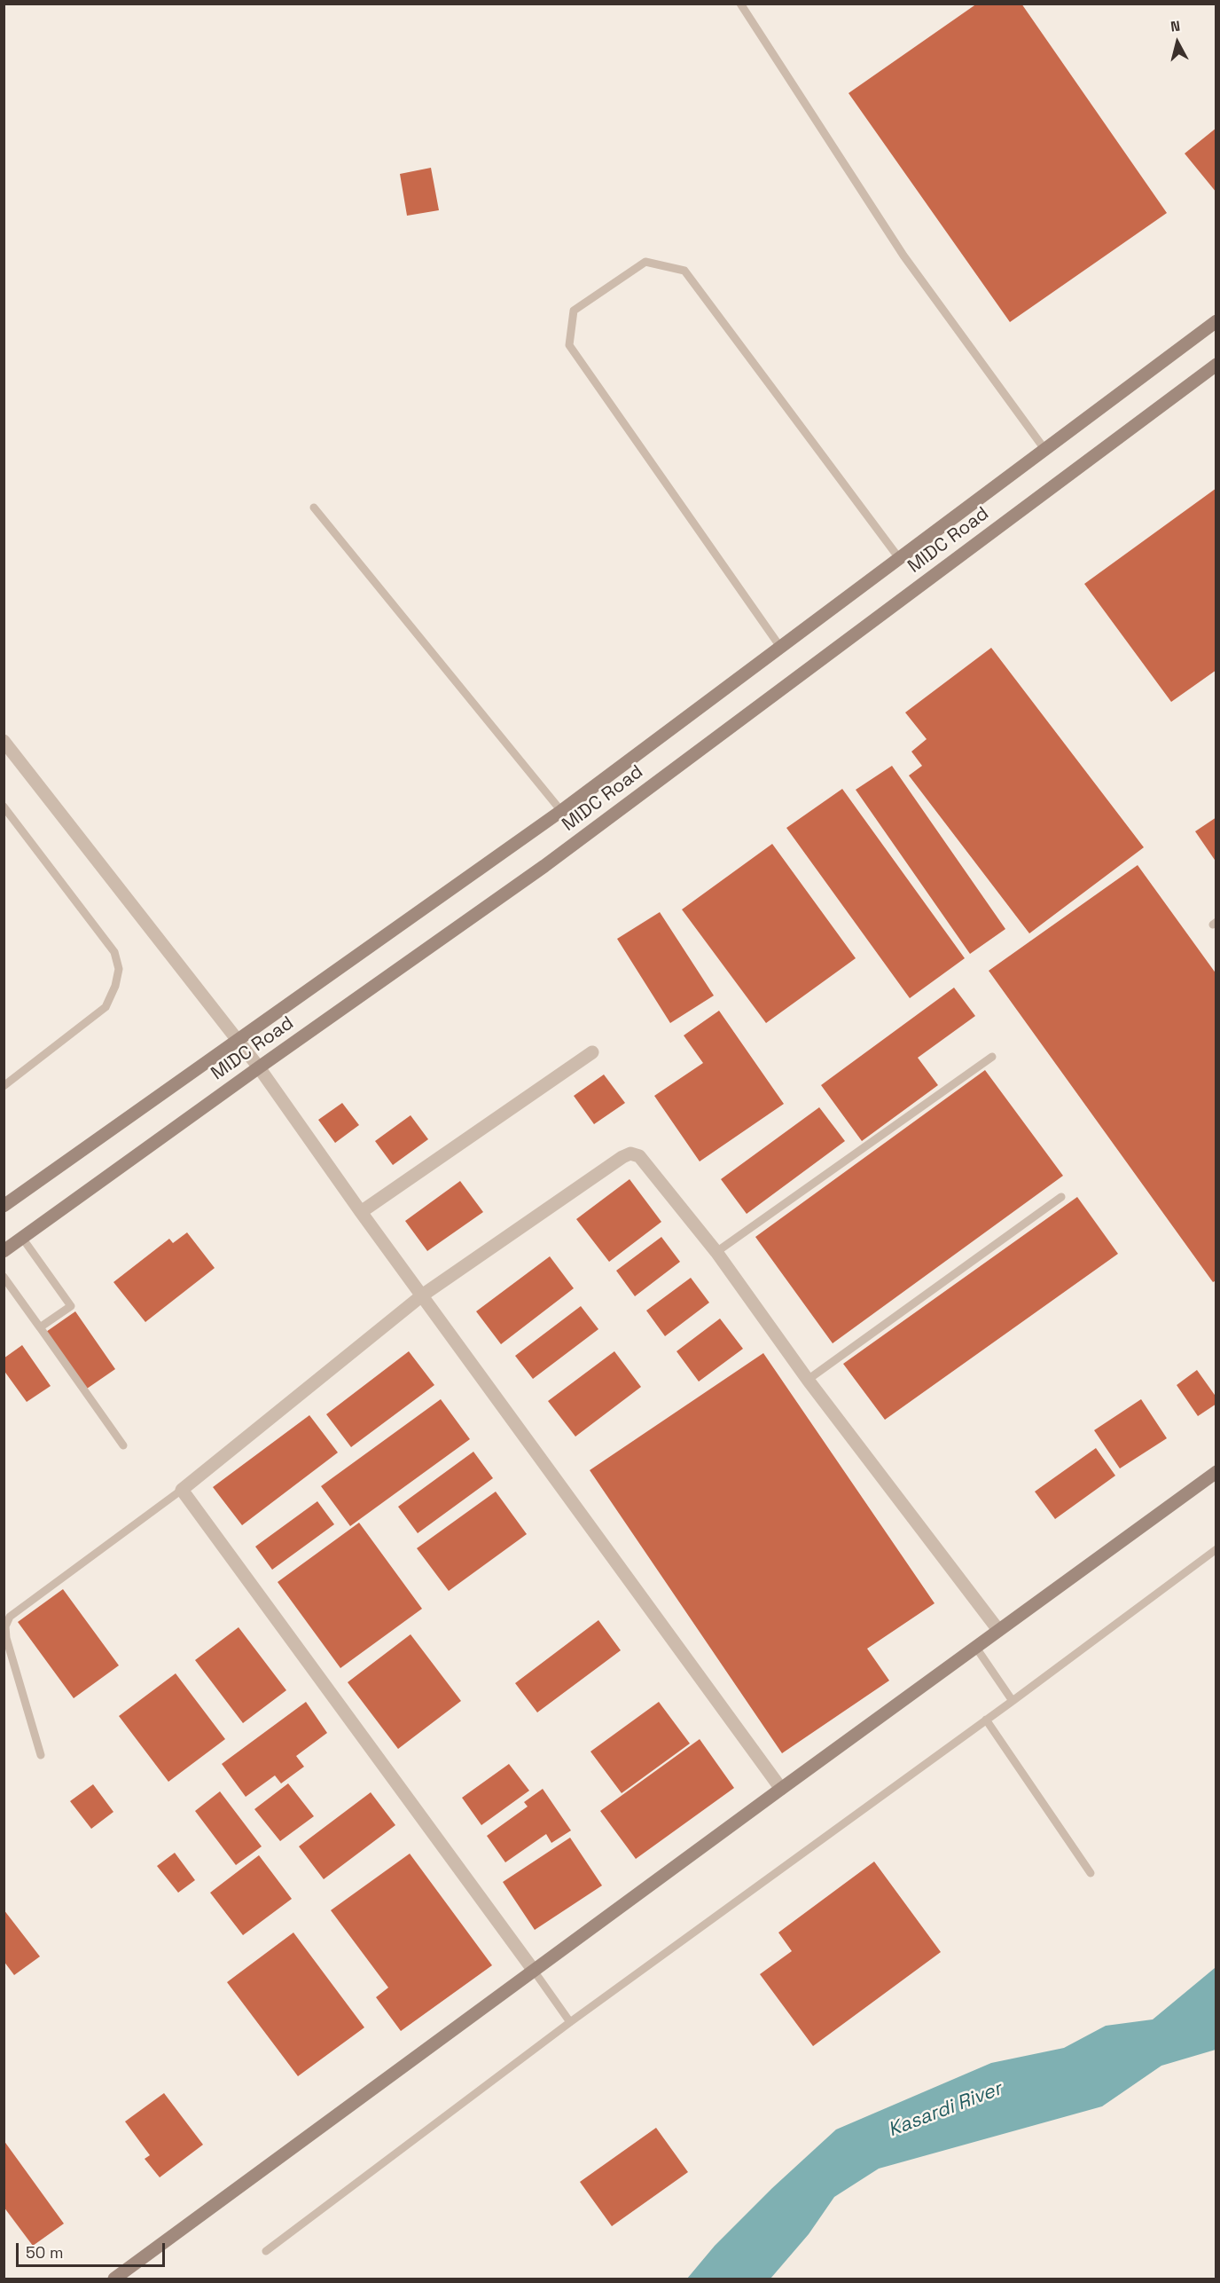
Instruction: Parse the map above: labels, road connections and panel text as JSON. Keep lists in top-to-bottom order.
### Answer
{
  "streets": {
    "main road": ["MIDC Road"]
  },
  "water": ["Kasardi River"],
  "scale_bar": "50 m",
  "north": "top"
}
